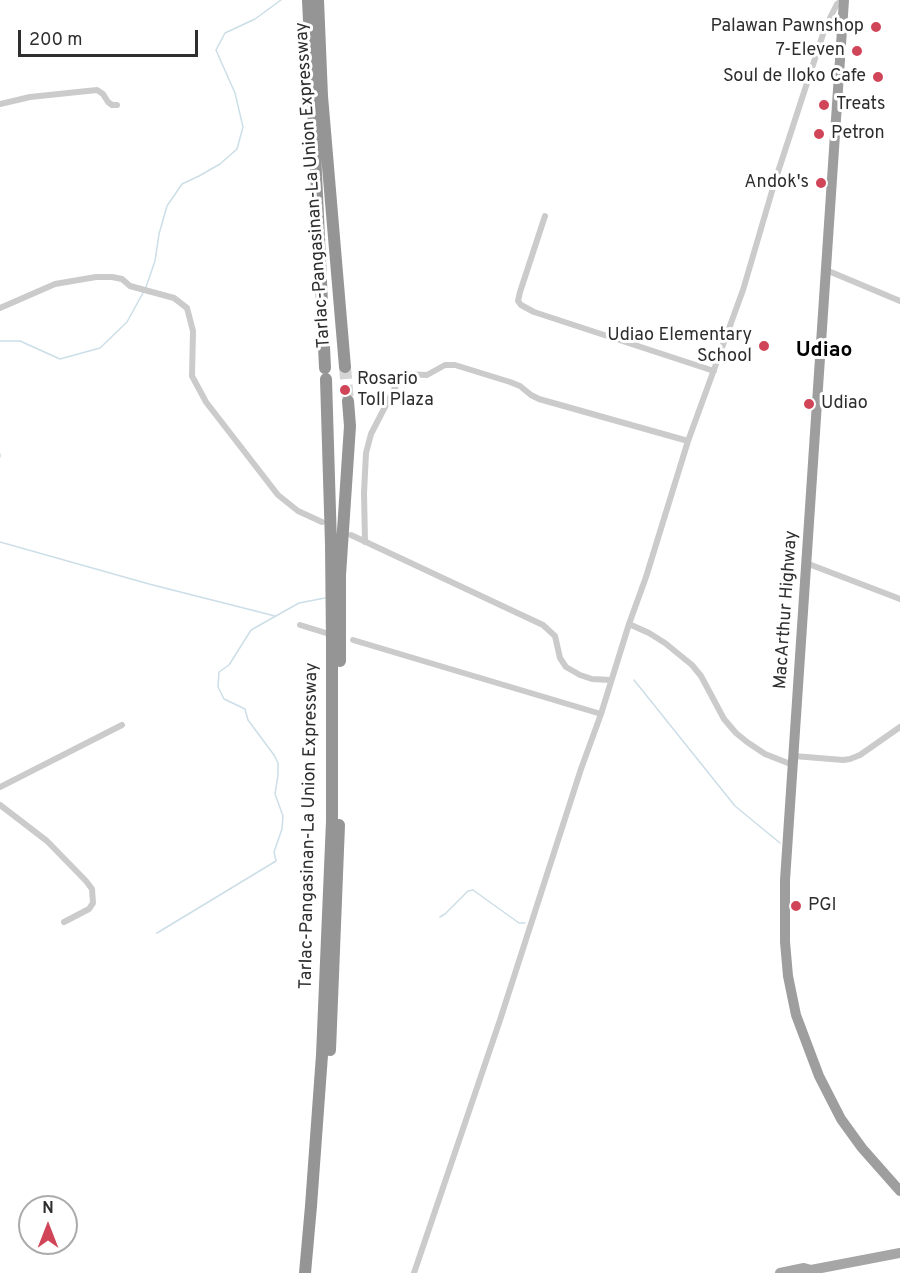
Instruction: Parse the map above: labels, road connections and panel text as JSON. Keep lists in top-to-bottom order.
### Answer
{
  "streets": {
    "highway": ["Tarlac-Pangasinan-La Union Expressway", "MacArthur Highway"]
  },
  "districts": ["Udiao"],
  "places": [
    "Palawan Pawnshop",
    "7-Eleven",
    "Soul de Iloko Cafe",
    "Treats",
    "Petron",
    "Andok's",
    "Udiao Elementary School",
    "Rosario Toll Plaza",
    "Udiao",
    "PGI"
  ],
  "scale_bar": "200 m",
  "north": "top"
}
